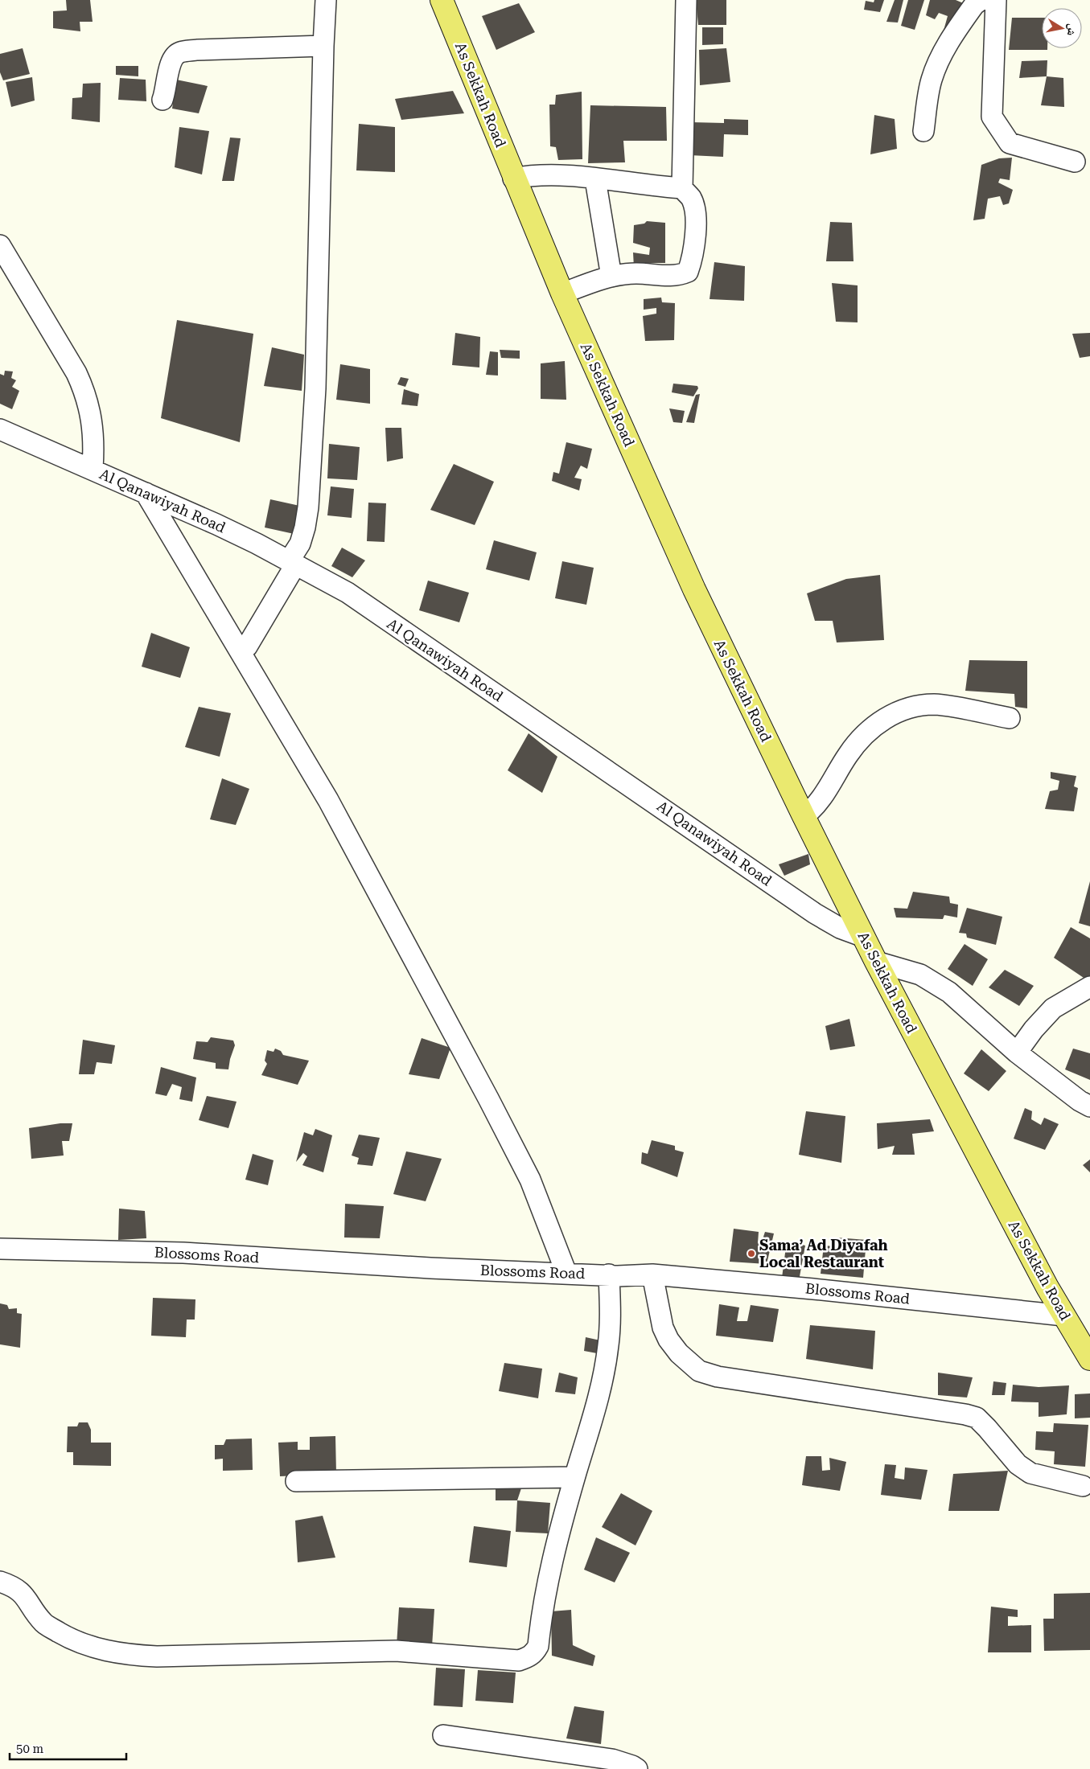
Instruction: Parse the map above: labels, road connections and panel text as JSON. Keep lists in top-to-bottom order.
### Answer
{
  "streets": {
    "main road": ["As Sekkah Road"],
    "street": ["Al Qanawiyah Road", "Blossoms Road"]
  },
  "crossings": [
    ["As Sekkah Road", "Al Qanawiyah Road"],
    ["As Sekkah Road", "Blossoms Road"]
  ],
  "places": ["Sama’ Ad Diyafah Local Restaurant"],
  "scale_bar": "50 m",
  "north": "right"
}
